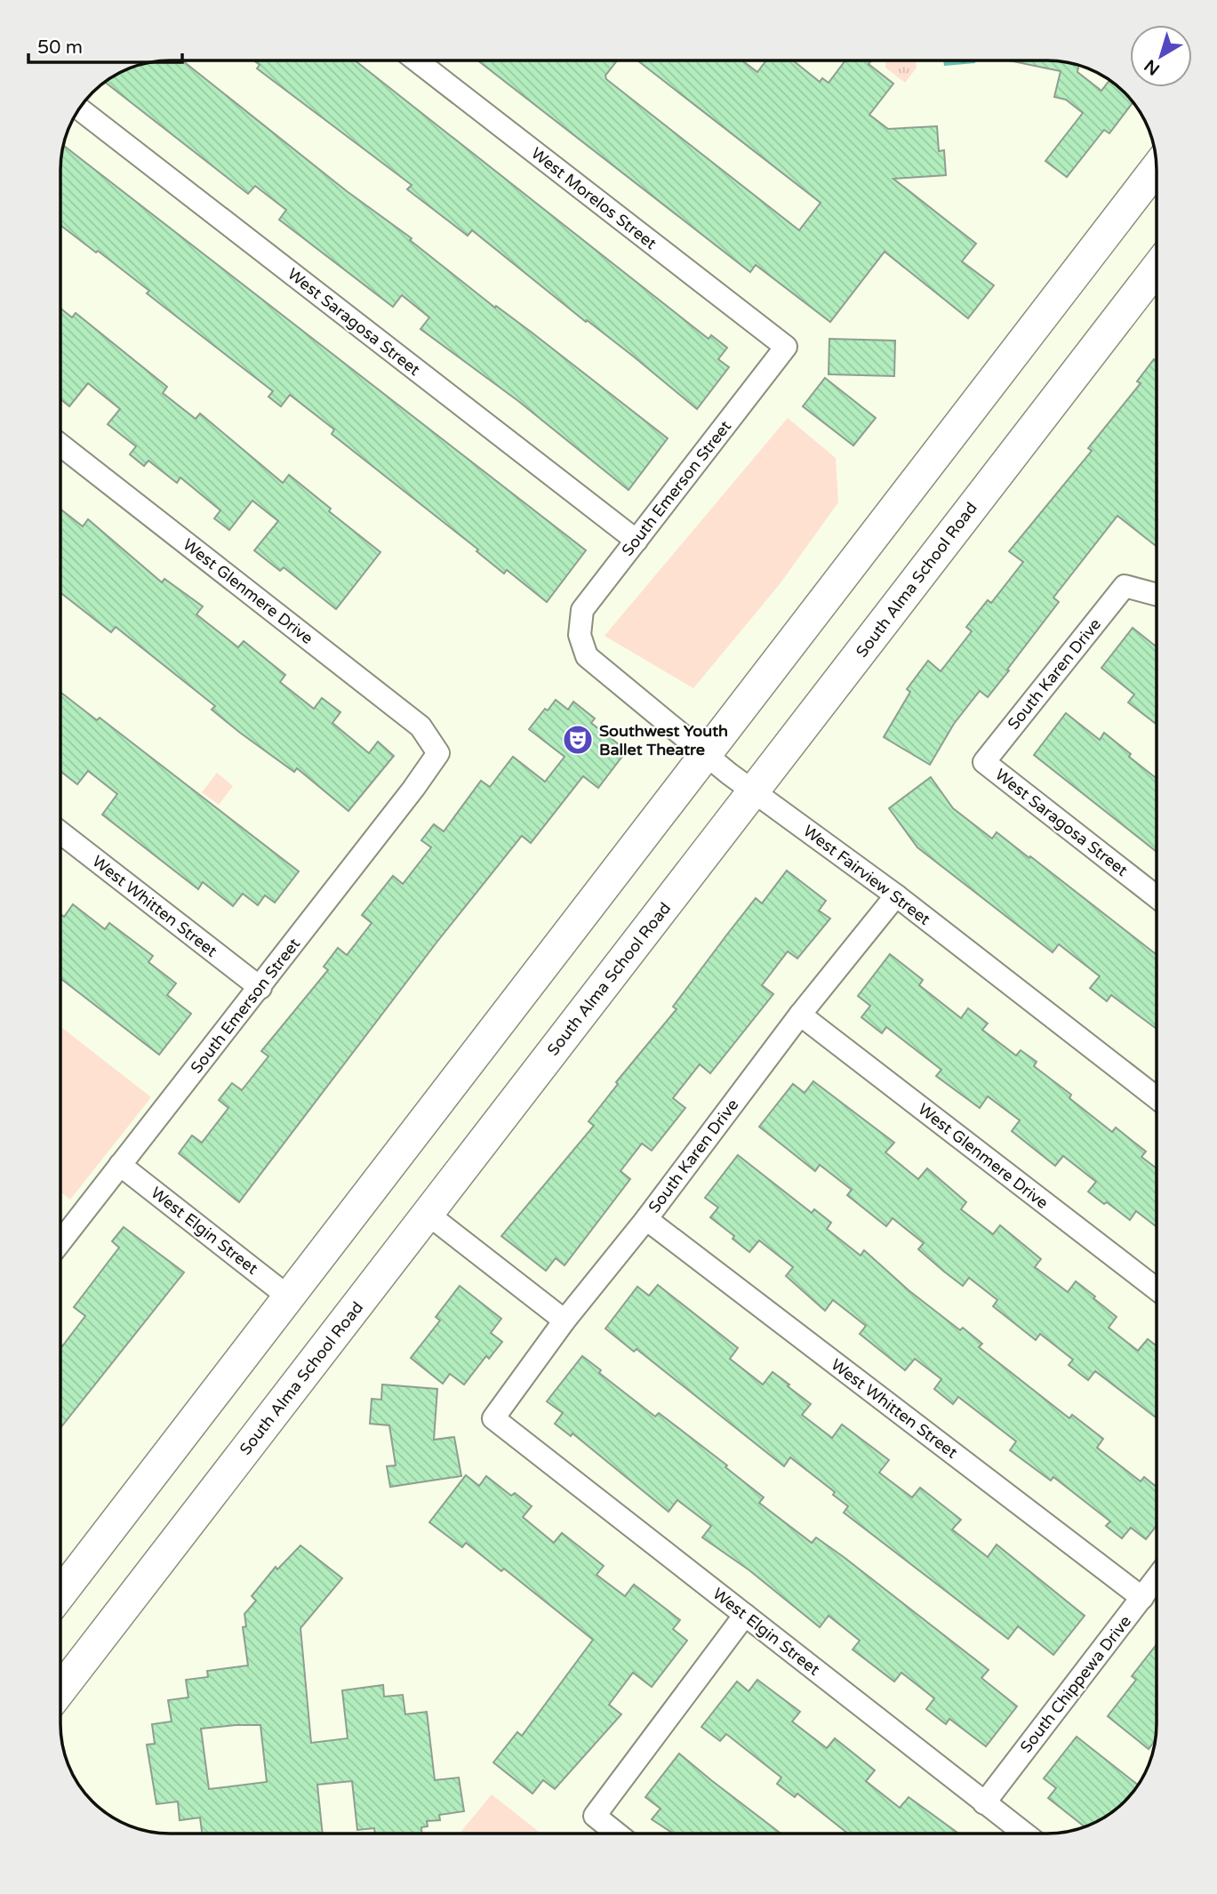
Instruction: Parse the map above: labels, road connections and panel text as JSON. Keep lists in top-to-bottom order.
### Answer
{
  "streets": {
    "main road": ["South Alma School Road"],
    "street": [
      "West Morelos Street",
      "West Saragosa Street",
      "South Emerson Street",
      "West Glenmere Drive",
      "South Karen Drive",
      "West Fairview Street",
      "West Whitten Street",
      "West Elgin Street",
      "South Chippewa Drive"
    ]
  },
  "crossings": [
    ["West Morelos Street", "South Emerson Street"],
    ["West Saragosa Street", "South Emerson Street"],
    ["West Saragosa Street", "South Karen Drive"],
    ["South Emerson Street", "West Glenmere Drive"],
    ["South Emerson Street", "West Fairview Street"],
    ["South Emerson Street", "West Whitten Street"],
    ["South Emerson Street", "West Elgin Street"],
    ["South Alma School Road", "West Fairview Street"],
    ["West Glenmere Drive", "South Karen Drive"],
    ["South Karen Drive", "West Fairview Street"],
    ["South Karen Drive", "West Whitten Street"],
    ["South Karen Drive", "West Elgin Street"],
    ["West Whitten Street", "South Chippewa Drive"],
    ["West Elgin Street", "South Chippewa Drive"]
  ],
  "places": {
    "theatre": ["Southwest Youth Ballet Theatre"]
  },
  "scale_bar": "50 m",
  "north": "bottom left"
}
